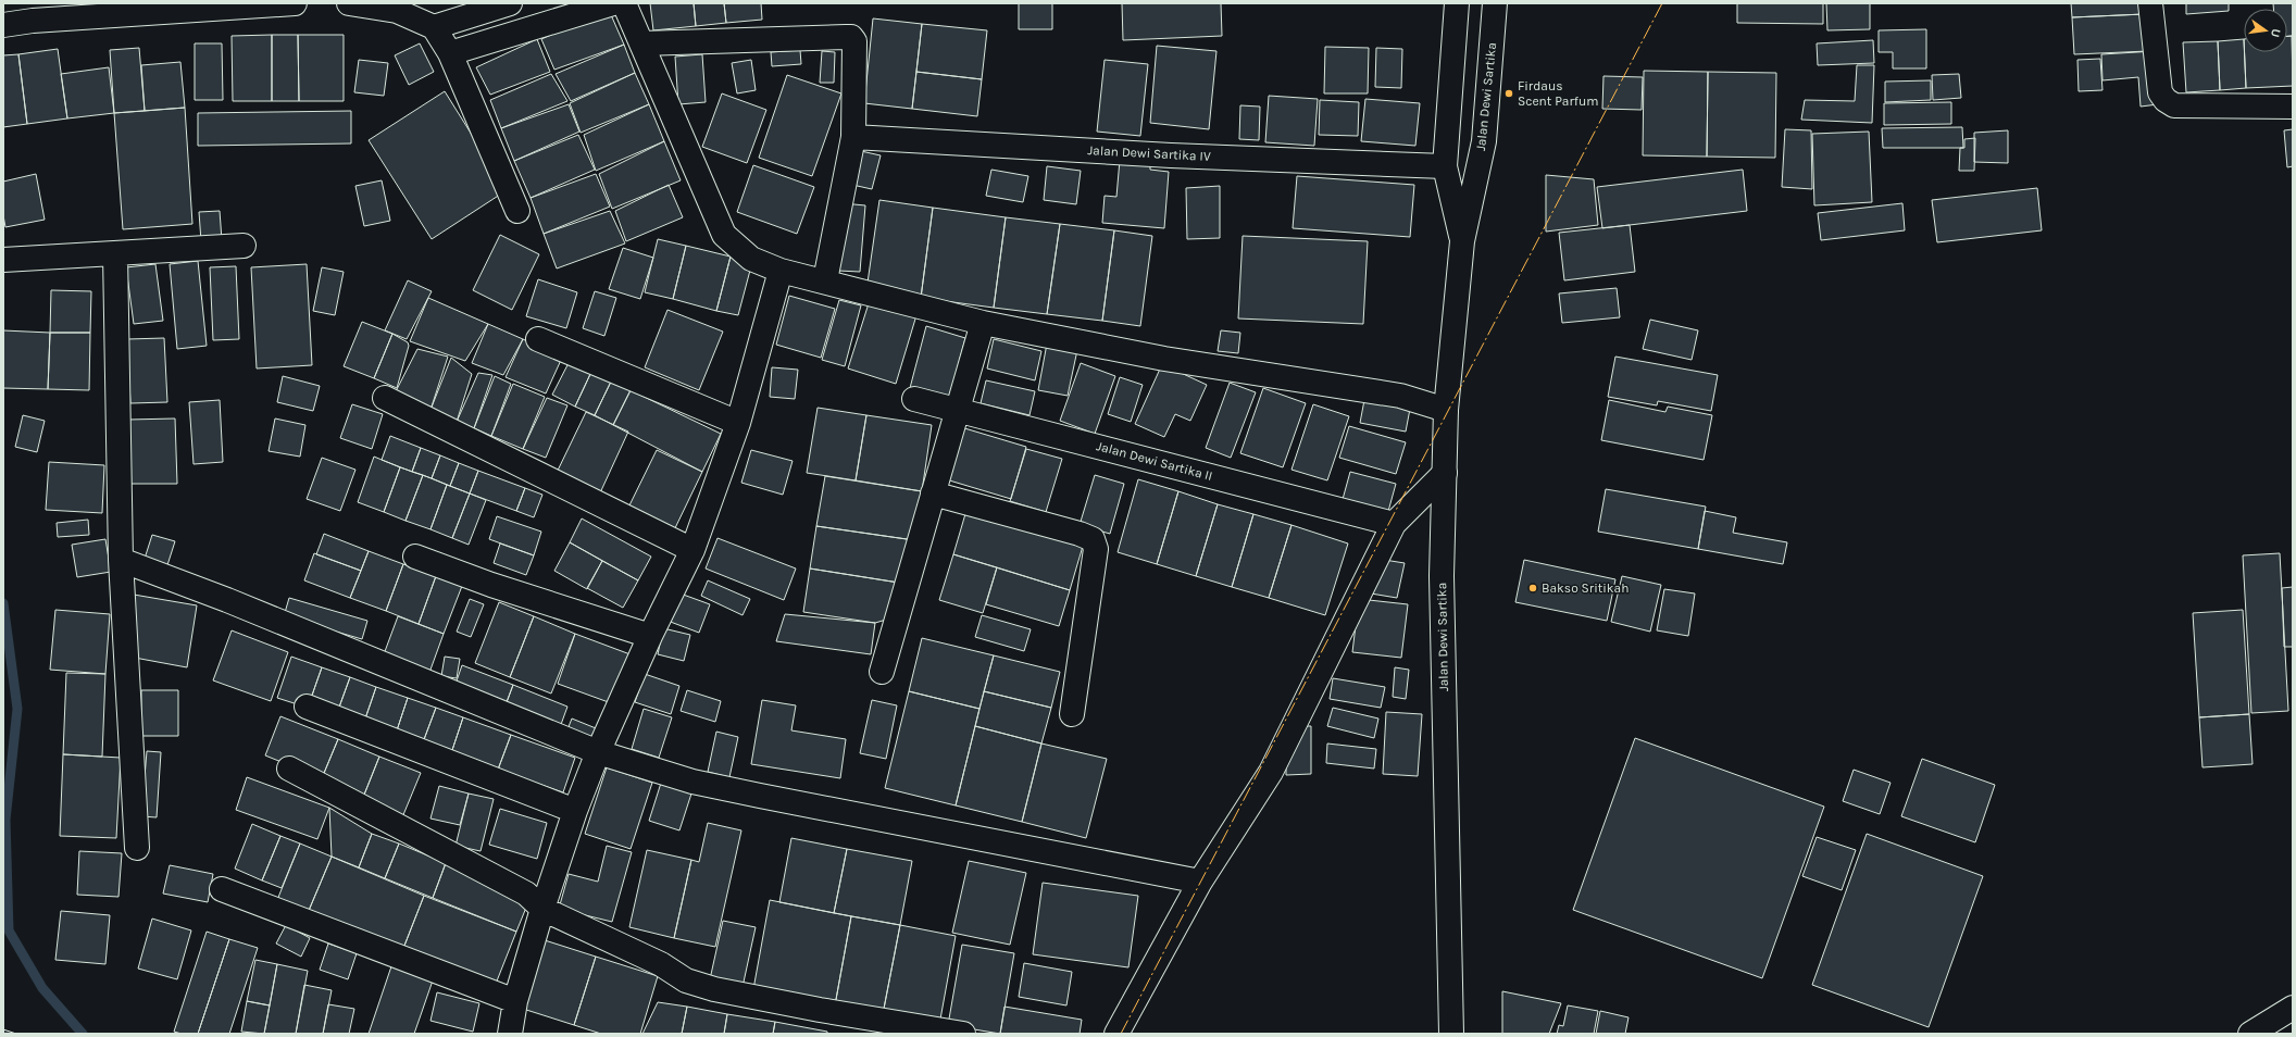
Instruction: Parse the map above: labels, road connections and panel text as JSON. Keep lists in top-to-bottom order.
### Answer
{
  "streets": {
    "street": ["Jalan Dewi Sartika", "Jalan Dewi Sartika IV", "Jalan Dewi Sartika II"]
  },
  "crossings": [
    ["Jalan Dewi Sartika", "Jalan Dewi Sartika IV"]
  ],
  "places": ["Firdaus Scent Parfum", "Bakso Sritikah"],
  "north": "right"
}
